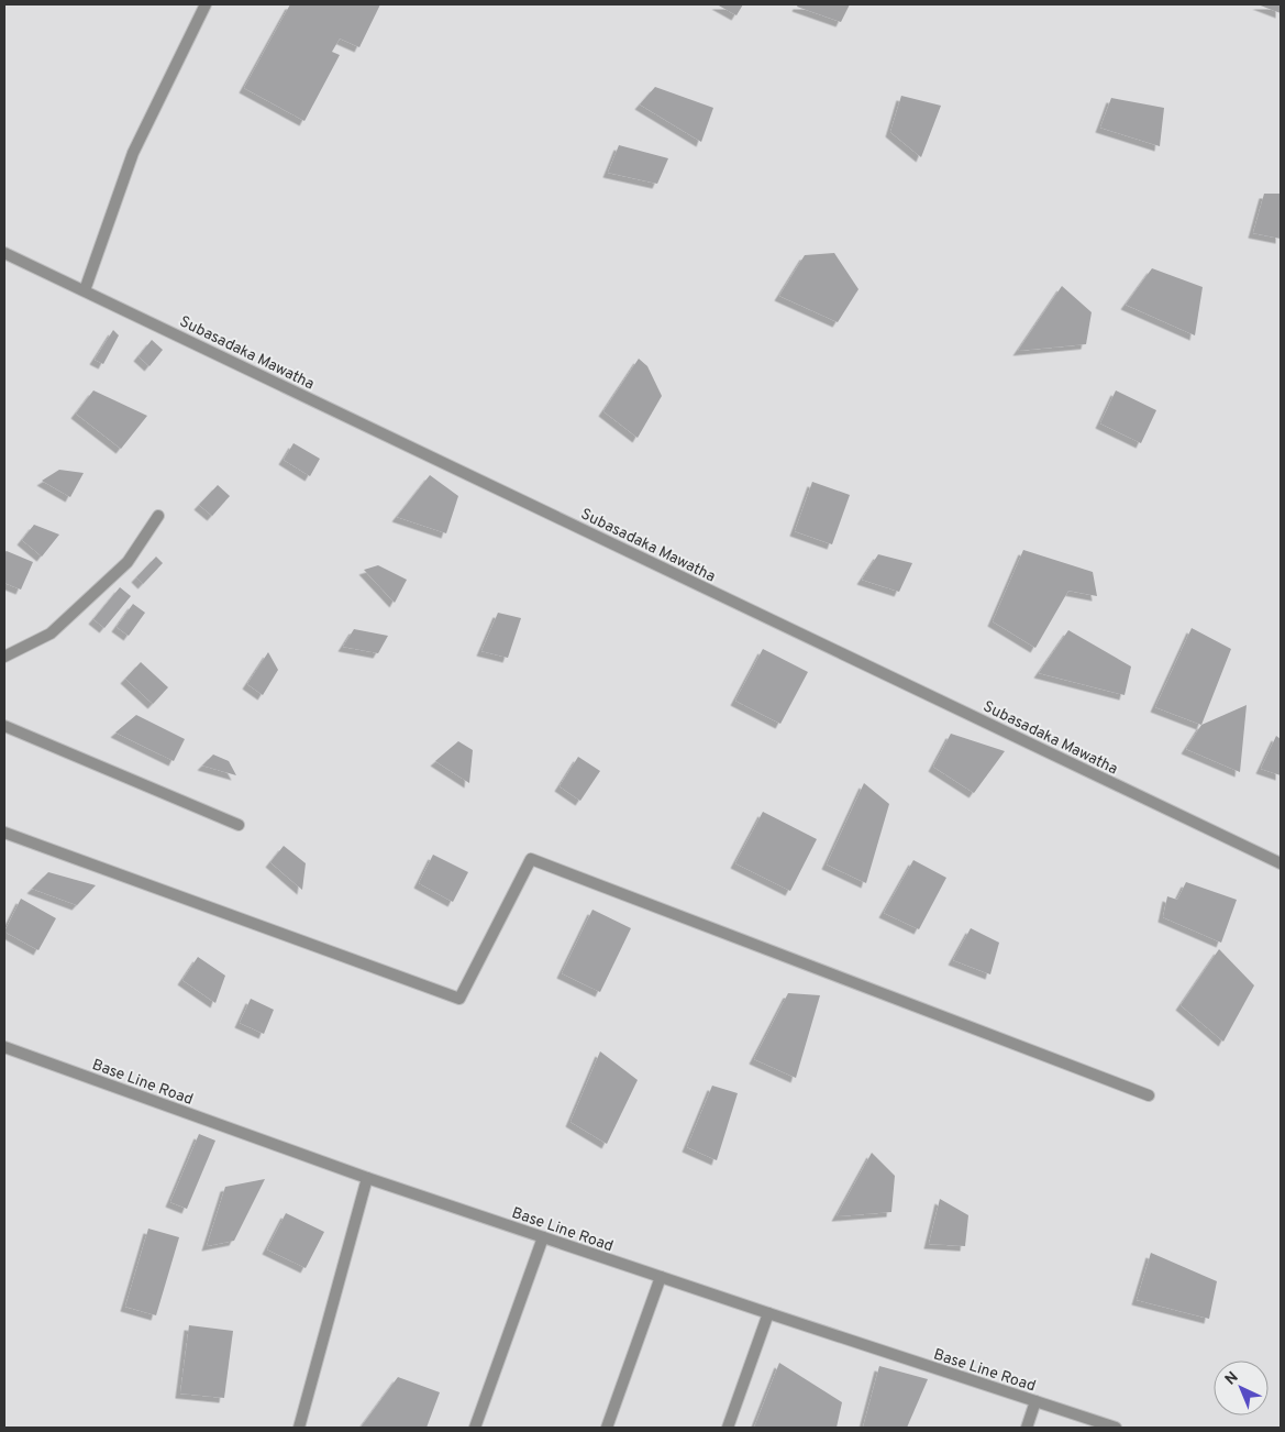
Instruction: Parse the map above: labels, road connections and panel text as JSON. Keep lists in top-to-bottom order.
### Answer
{
  "streets": {
    "street": ["Subasadaka Mawatha", "Base Line Road"]
  },
  "north": "top left"
}
